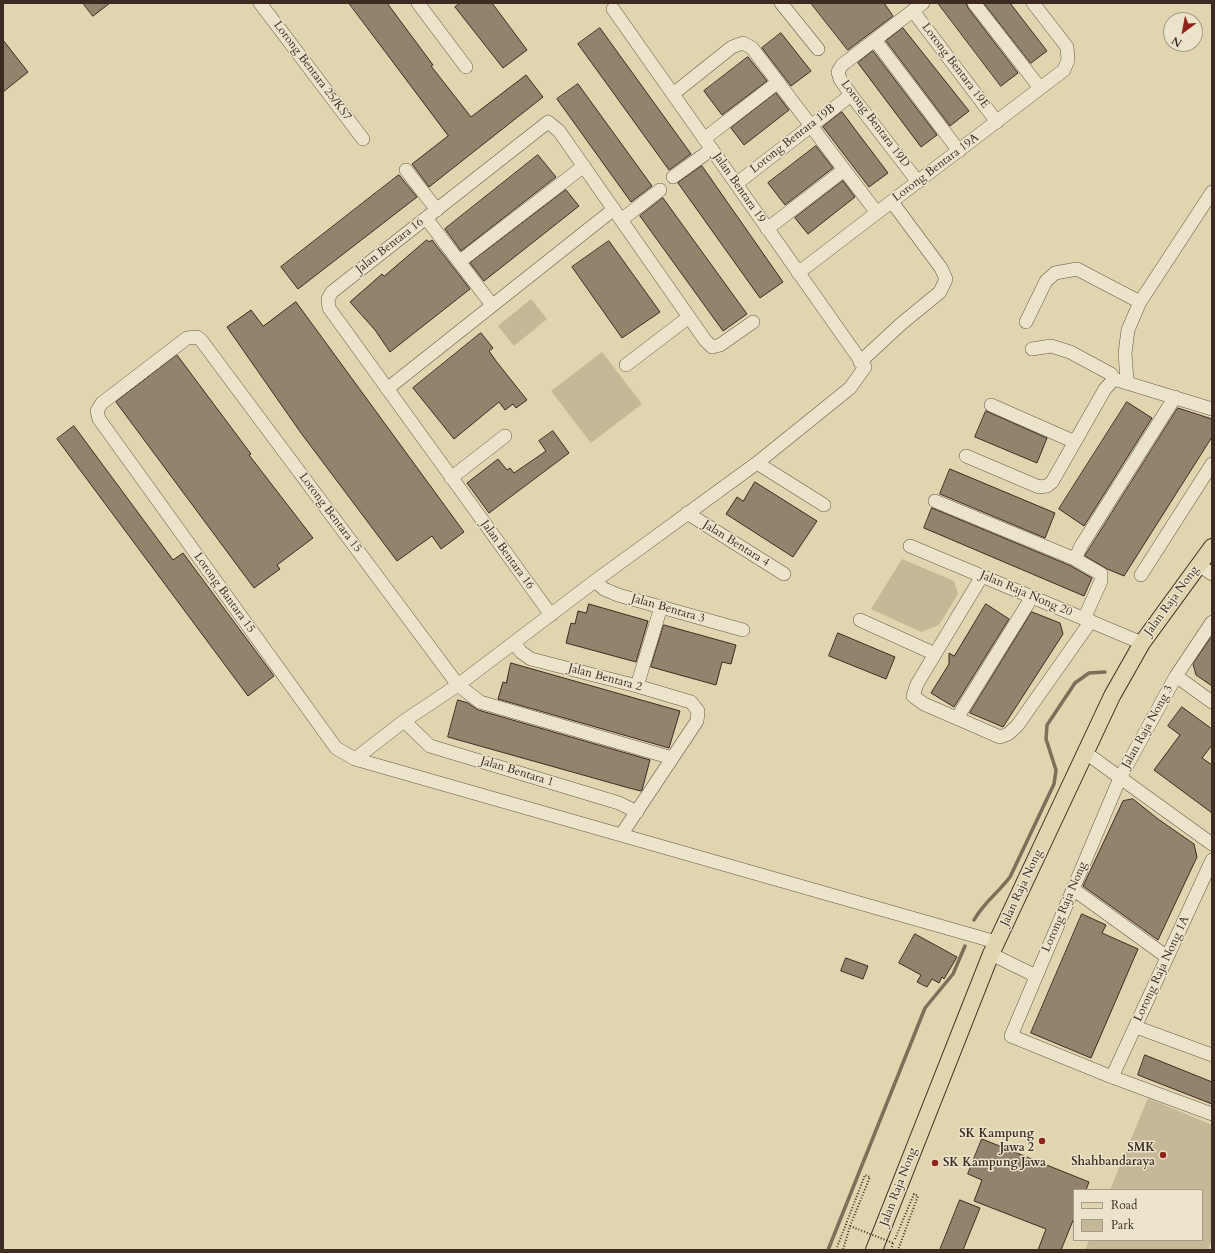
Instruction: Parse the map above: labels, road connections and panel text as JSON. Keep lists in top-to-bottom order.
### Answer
{
  "streets": {
    "main road": ["Jalan Raja Nong"],
    "street": [
      "Lorong Bentara 19E",
      "Lorong Bentara 25/KS7",
      "Lorong Bentara 19D",
      "Lorong Bentara 19B",
      "Lorong Bentara 19A",
      "Jalan Bentara 19",
      "Jalan Bentara 16",
      "Lorong Bentara 15",
      "Jalan Bentara 4",
      "Lorong Bantara 15",
      "Jalan Raja Nong 20",
      "Jalan Bentara 3",
      "Jalan Bentara 2",
      "Jalan Raja Nong 3",
      "Jalan Bentara 1",
      "Lorong Raja Nong",
      "Lorong Raja Nong 1A"
    ]
  },
  "crossings": [
    ["Lorong Bentara 19E", "Lorong Bentara 19A"],
    ["Lorong Bentara 19D", "Lorong Bentara 19B"],
    ["Lorong Bentara 19D", "Lorong Bentara 19A"],
    ["Lorong Bentara 19B", "Jalan Bentara 19"],
    ["Lorong Bentara 19A", "Jalan Bentara 19"],
    ["Lorong Bentara 15", "Lorong Bantara 15"],
    ["Lorong Bentara 15", "Jalan Bentara 2"],
    ["Lorong Bantara 15", "Jalan Raja Nong"],
    ["Lorong Bantara 15", "Lorong Raja Nong"],
    ["Jalan Raja Nong 20", "Jalan Raja Nong"],
    ["Jalan Raja Nong 3", "Lorong Raja Nong"],
    ["Lorong Raja Nong", "Lorong Raja Nong 1A"]
  ],
  "places": ["SK Kampung Jawa 2", "SMK Shahbandaraya", "SK Kampung Jawa"],
  "legend": ["Road", "Park"],
  "north": "bottom left"
}
